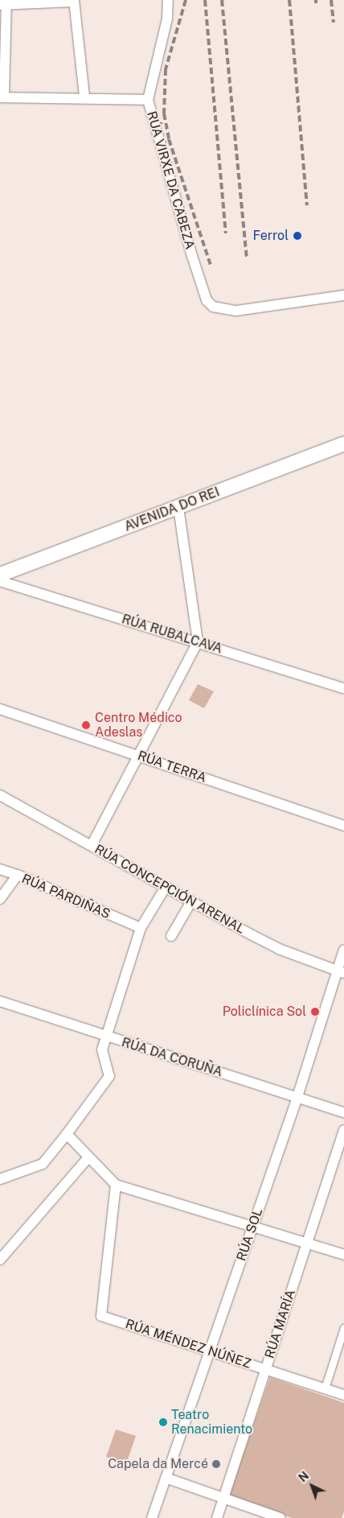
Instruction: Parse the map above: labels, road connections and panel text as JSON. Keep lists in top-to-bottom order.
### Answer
{
  "streets": {
    "main road": ["AVENIDA DO REI"],
    "street": [
      "RÚA VIRXE DA CABEZA",
      "RÚA RUBALCAVA",
      "RÚA TERRA",
      "RÚA CONCEPCIÓN ARENAL",
      "RÚA PARDIÑAS",
      "RÚA DA CORUÑA",
      "RÚA SOL",
      "RÚA MARÍA",
      "RÚA MÉNDEZ NÚÑEZ"
    ]
  },
  "crossings": [
    ["RÚA CONCEPCIÓN ARENAL", "RÚA SOL"],
    ["RÚA DA CORUÑA", "RÚA SOL"],
    ["RÚA SOL", "RÚA MÉNDEZ NÚÑEZ"],
    ["RÚA MARÍA", "RÚA MÉNDEZ NÚÑEZ"]
  ],
  "places": [
    "Ferrol",
    "Centro Médico Adeslas",
    "Policlínica Sol",
    "Teatro Renacimiento",
    "Capela da Mercé"
  ],
  "north": "top left"
}
